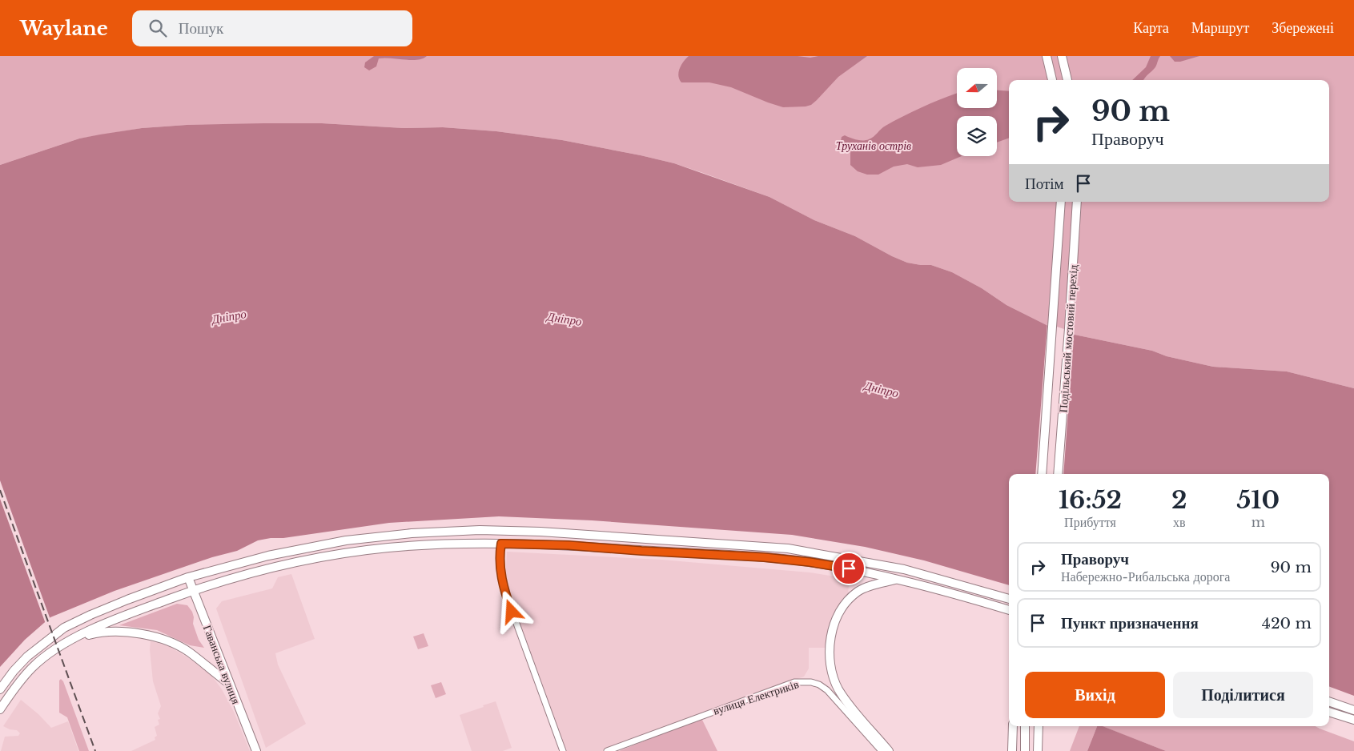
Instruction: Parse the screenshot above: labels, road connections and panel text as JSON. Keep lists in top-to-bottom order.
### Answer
{
  "streets": {
    "main road": ["Подільський мостовий перехід", "Гаванська вулиця"],
    "street": ["вулиця Електриків"]
  },
  "water": ["Дніпро"],
  "parks": ["Труханів острів"],
  "north": "left",
  "page": {
    "header": "Waylane",
    "search": "Пошук",
    "nav": ["Карта", "Маршрут", "Збережені"],
    "turn": ["90 m", "Праворуч"],
    "then": "Потім",
    "eta": [
      "16:52",
      "Прибуття",
      "2",
      "хв",
      "510",
      "m"
    ],
    "list": [
      {
        "name": "Праворуч",
        "note": "Набережно-Рибальська дорога",
        "value": "90 m"
      },
      {
        "name": "Пункт призначення",
        "value": "420 m"
      }
    ],
    "buttons": ["Вихід", "Поділитися"]
  }
}
